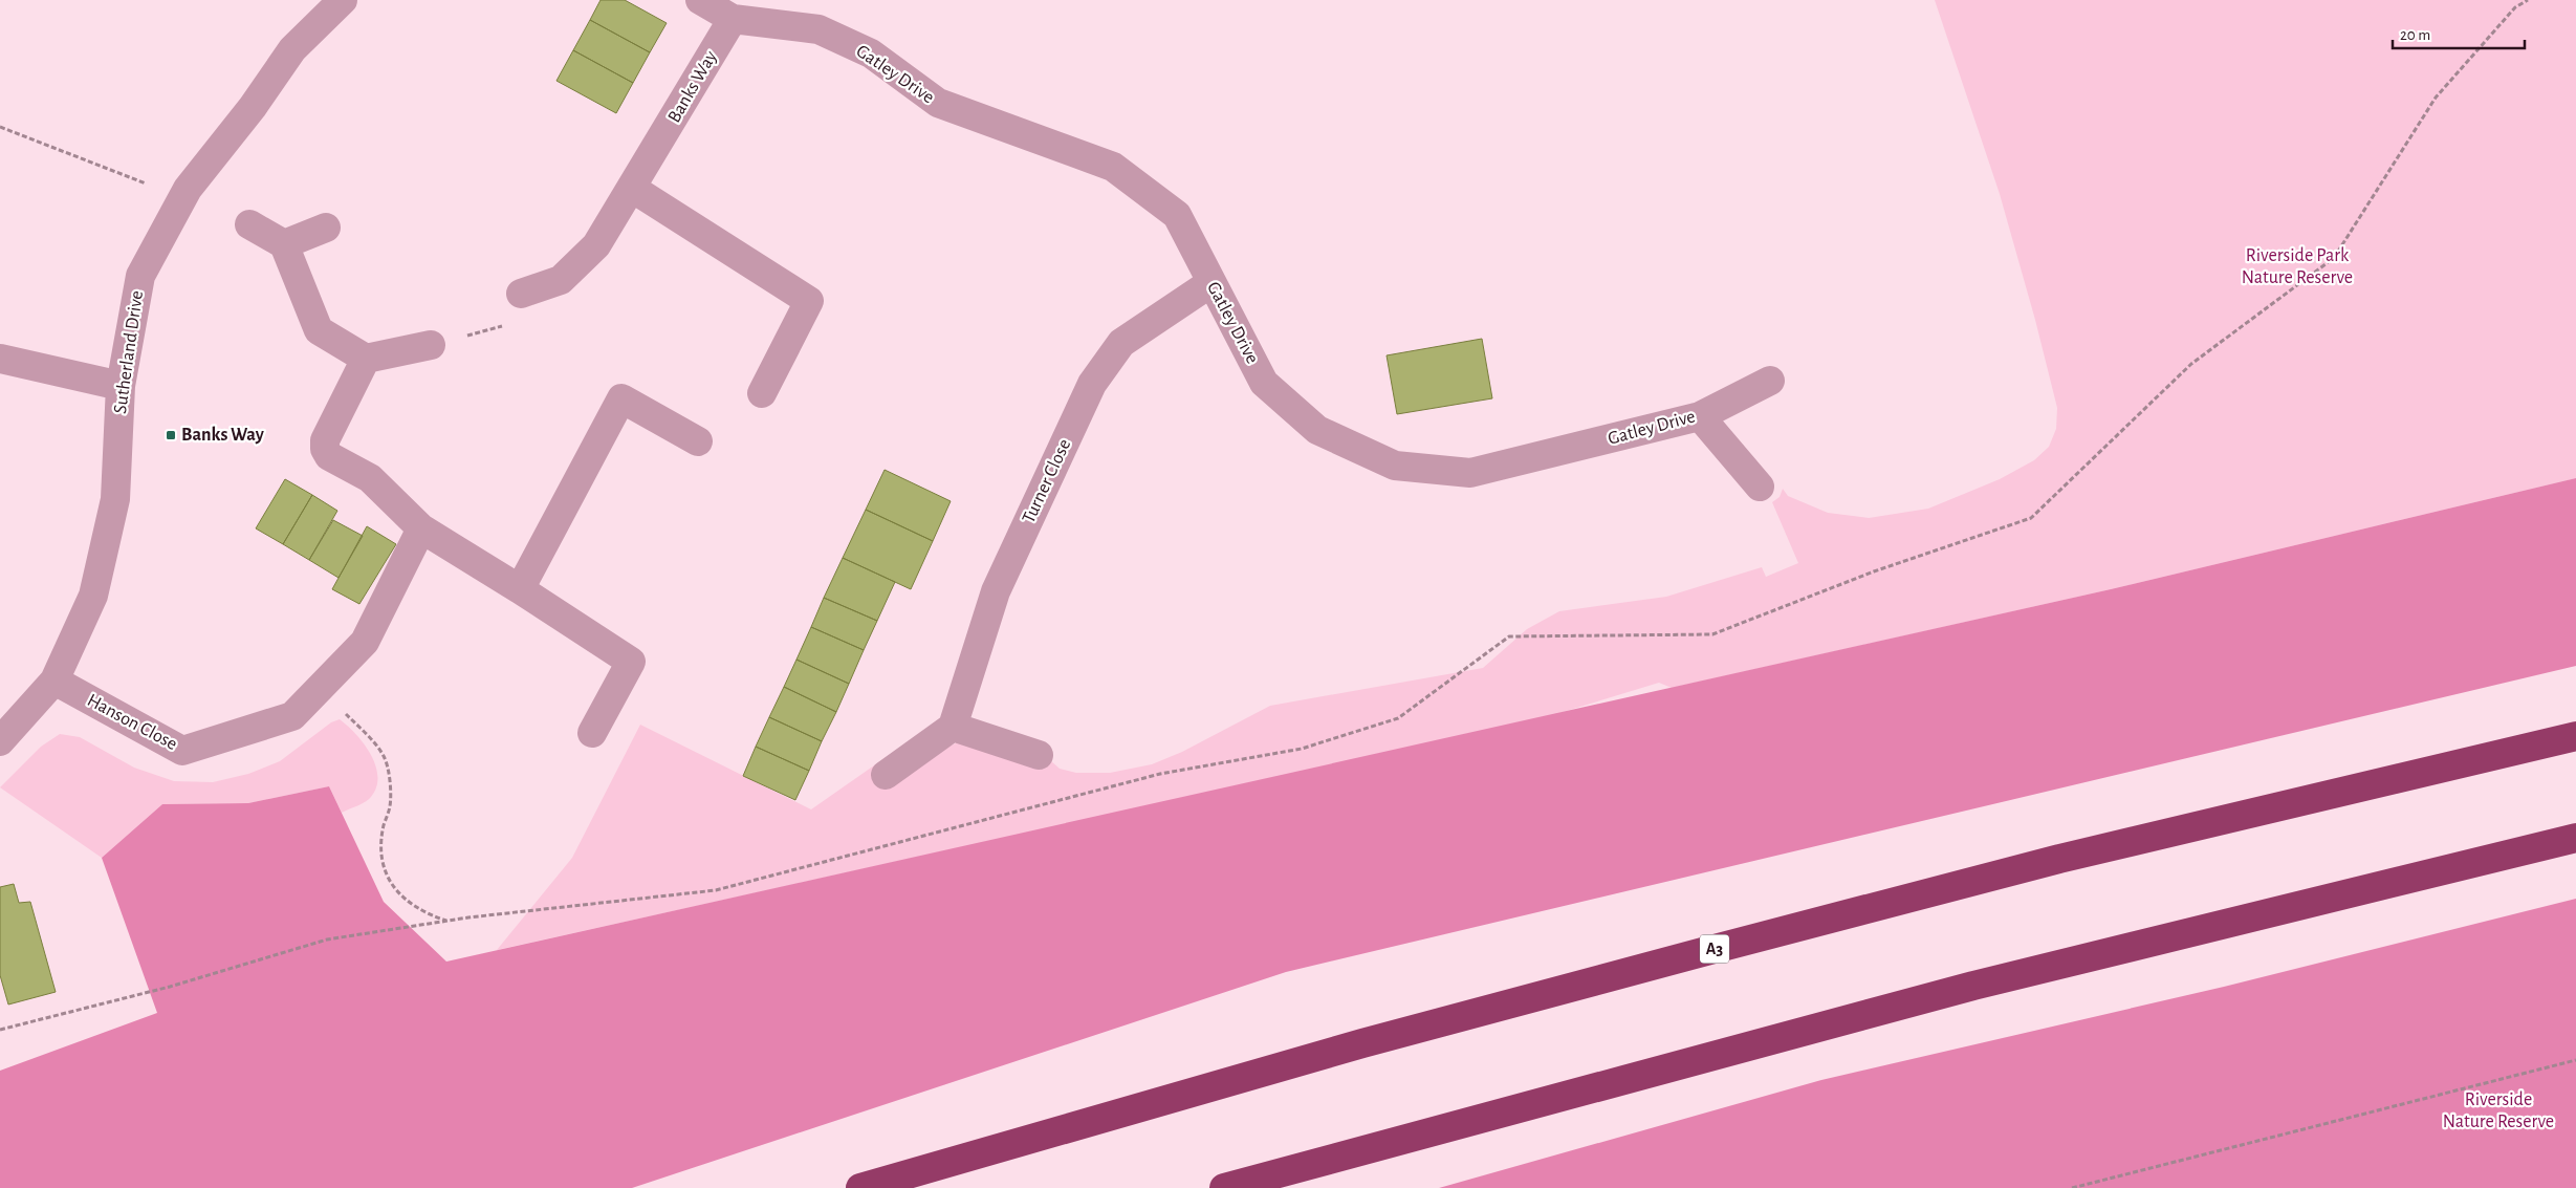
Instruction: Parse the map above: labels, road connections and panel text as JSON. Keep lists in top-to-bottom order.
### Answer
{
  "streets": {
    "highway": ["A3"],
    "street": [
      "Gatley Drive",
      "Banks Way",
      "Sutherland Drive",
      "Turner Close",
      "Hanson Close"
    ]
  },
  "crossings": [
    ["Gatley Drive", "Banks Way"],
    ["Gatley Drive", "Turner Close"],
    ["Sutherland Drive", "Hanson Close"]
  ],
  "parks": ["Riverside Park Nature Reserve", "Riverside Nature Reserve"],
  "places": {
    "transit": ["Banks Way"]
  },
  "scale_bar": "20 m"
}
